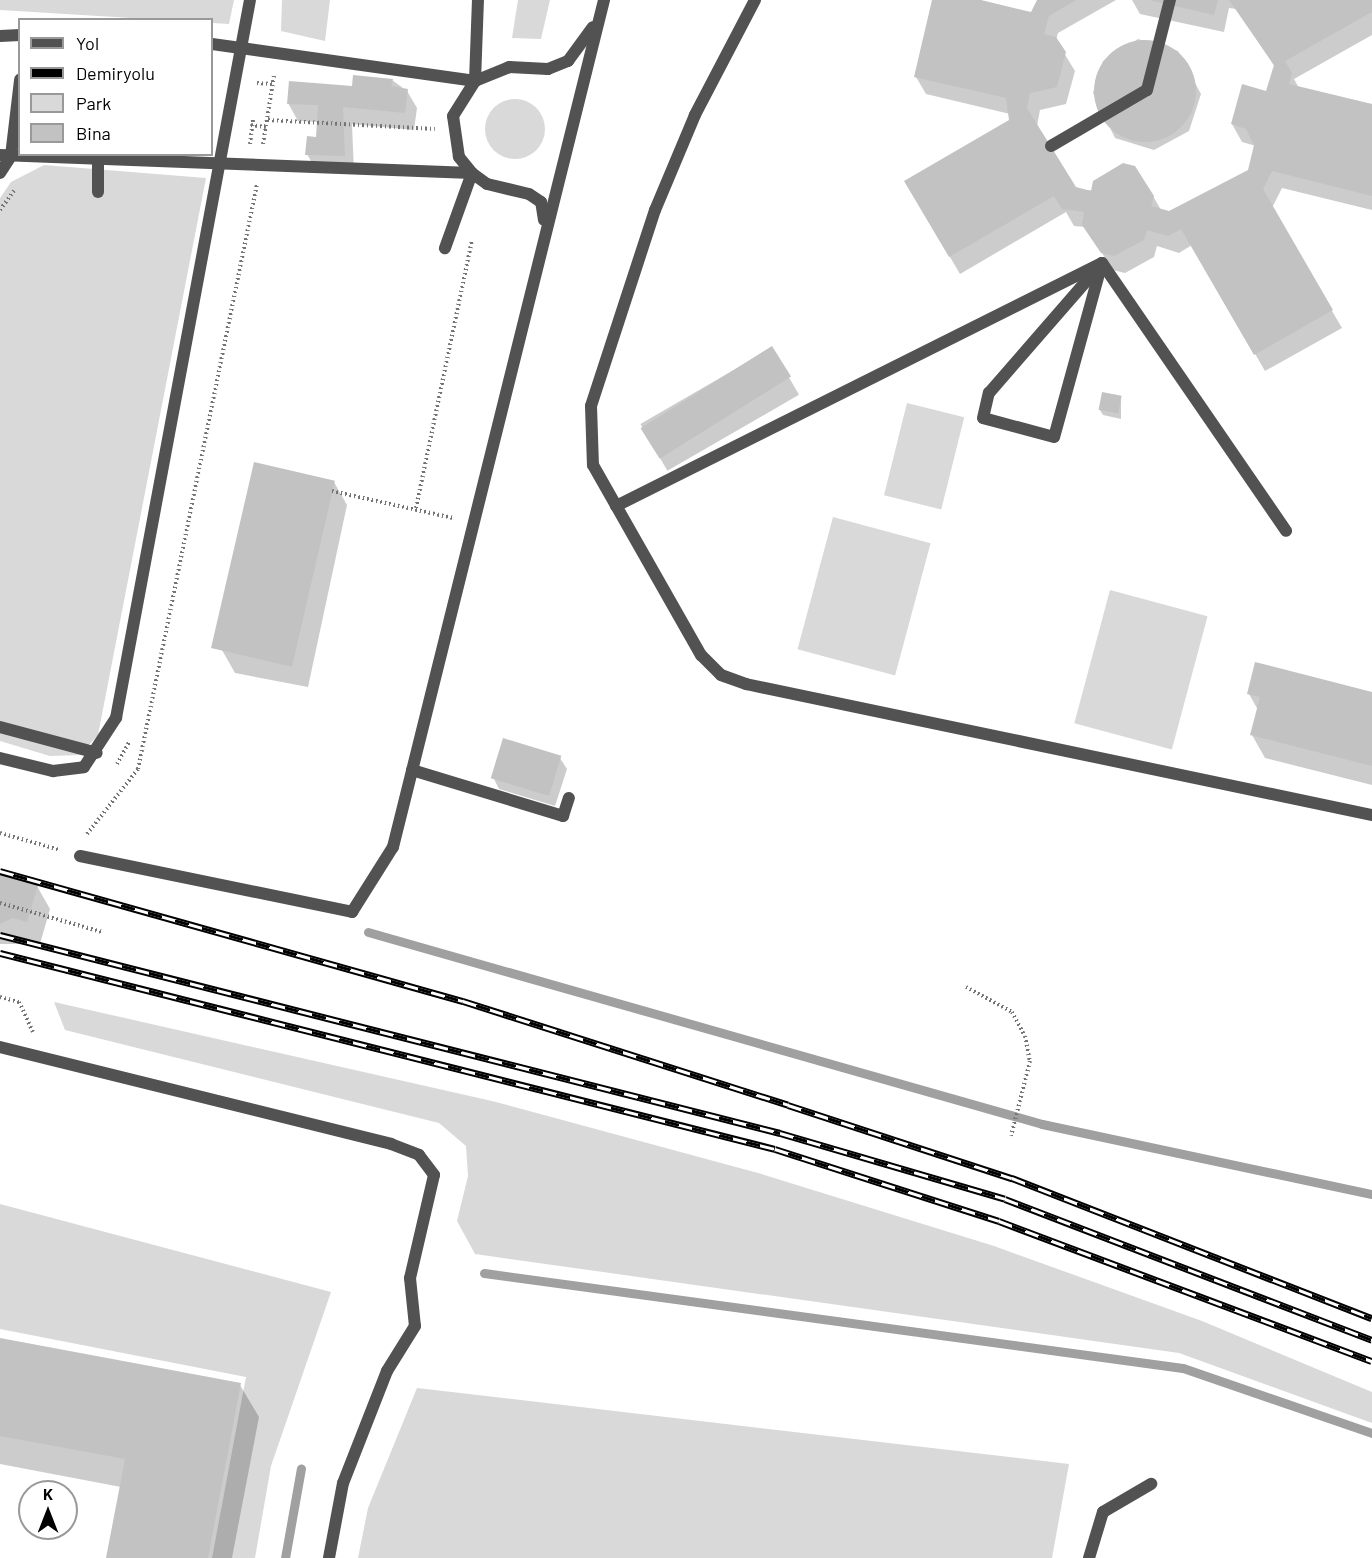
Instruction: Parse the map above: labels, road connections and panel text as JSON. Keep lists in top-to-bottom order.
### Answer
{
  "legend": [
    "Yol",
    "Demiryolu",
    "Park",
    "Bina"
  ],
  "north": "top"
}
